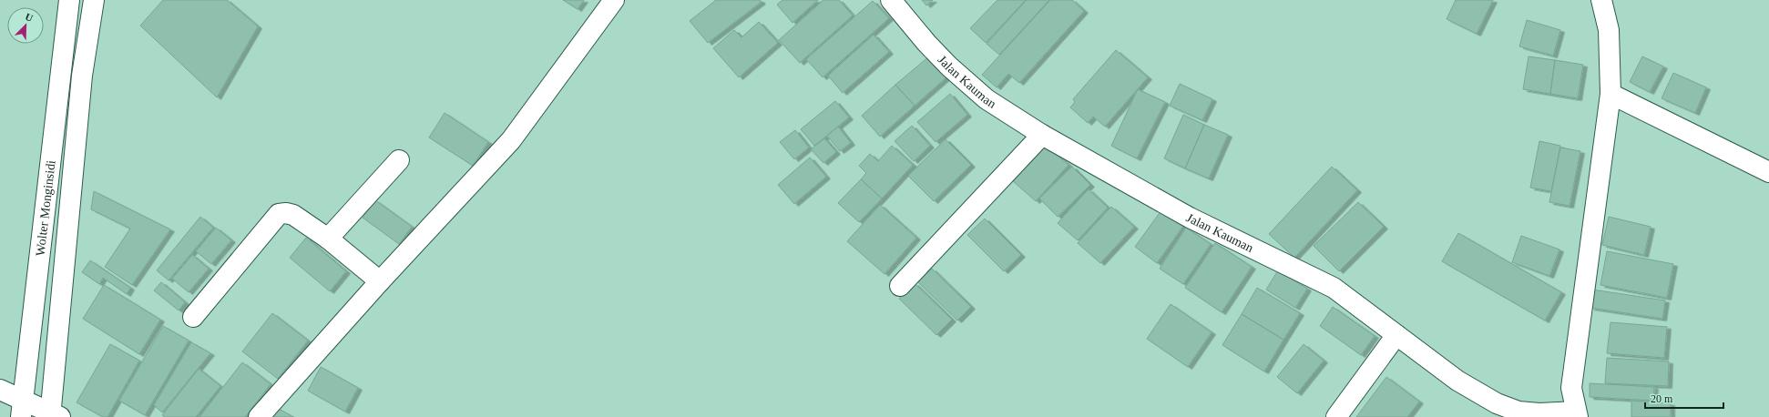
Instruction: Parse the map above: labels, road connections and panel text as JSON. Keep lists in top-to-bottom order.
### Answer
{
  "streets": {
    "street": ["Jalan Kauman", "Wolter Monginsidi"]
  },
  "scale_bar": "20 m",
  "north": "top right"
}
